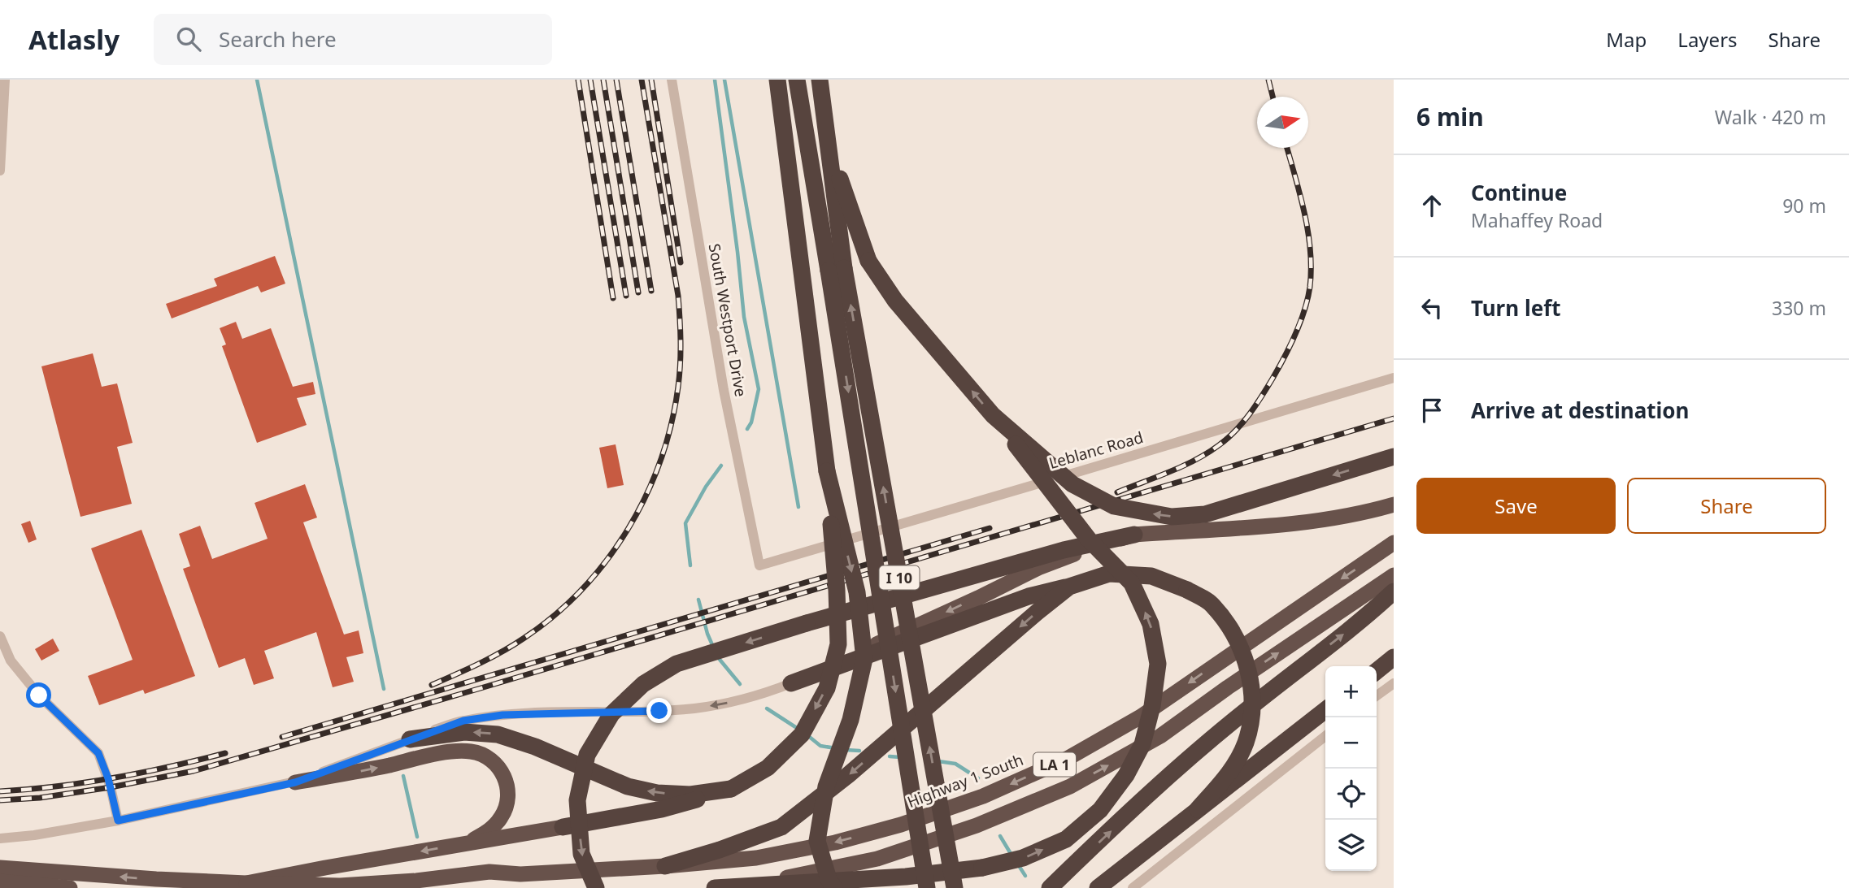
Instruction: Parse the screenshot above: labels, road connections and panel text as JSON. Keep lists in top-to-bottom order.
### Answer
{
  "streets": {
    "highway": ["I 10", "LA 1", "Highway 1 South"],
    "street": ["South Westport Drive", "Leblanc Road"]
  },
  "crossings": [
    ["South Westport Drive", "Leblanc Road"]
  ],
  "north": "right",
  "page": {
    "header": "Atlasly",
    "search": "Search here",
    "nav": ["Map", "Layers", "Share"],
    "heading": ["6 min", "Walk · 420 m"],
    "list": [
      ["Continue", "Mahaffey Road", "90 m"],
      ["Turn left", "330 m"],
      "Arrive at destination"
    ],
    "buttons": ["Save", "Share"],
    "map_buttons": ["+", "−"]
  }
}
